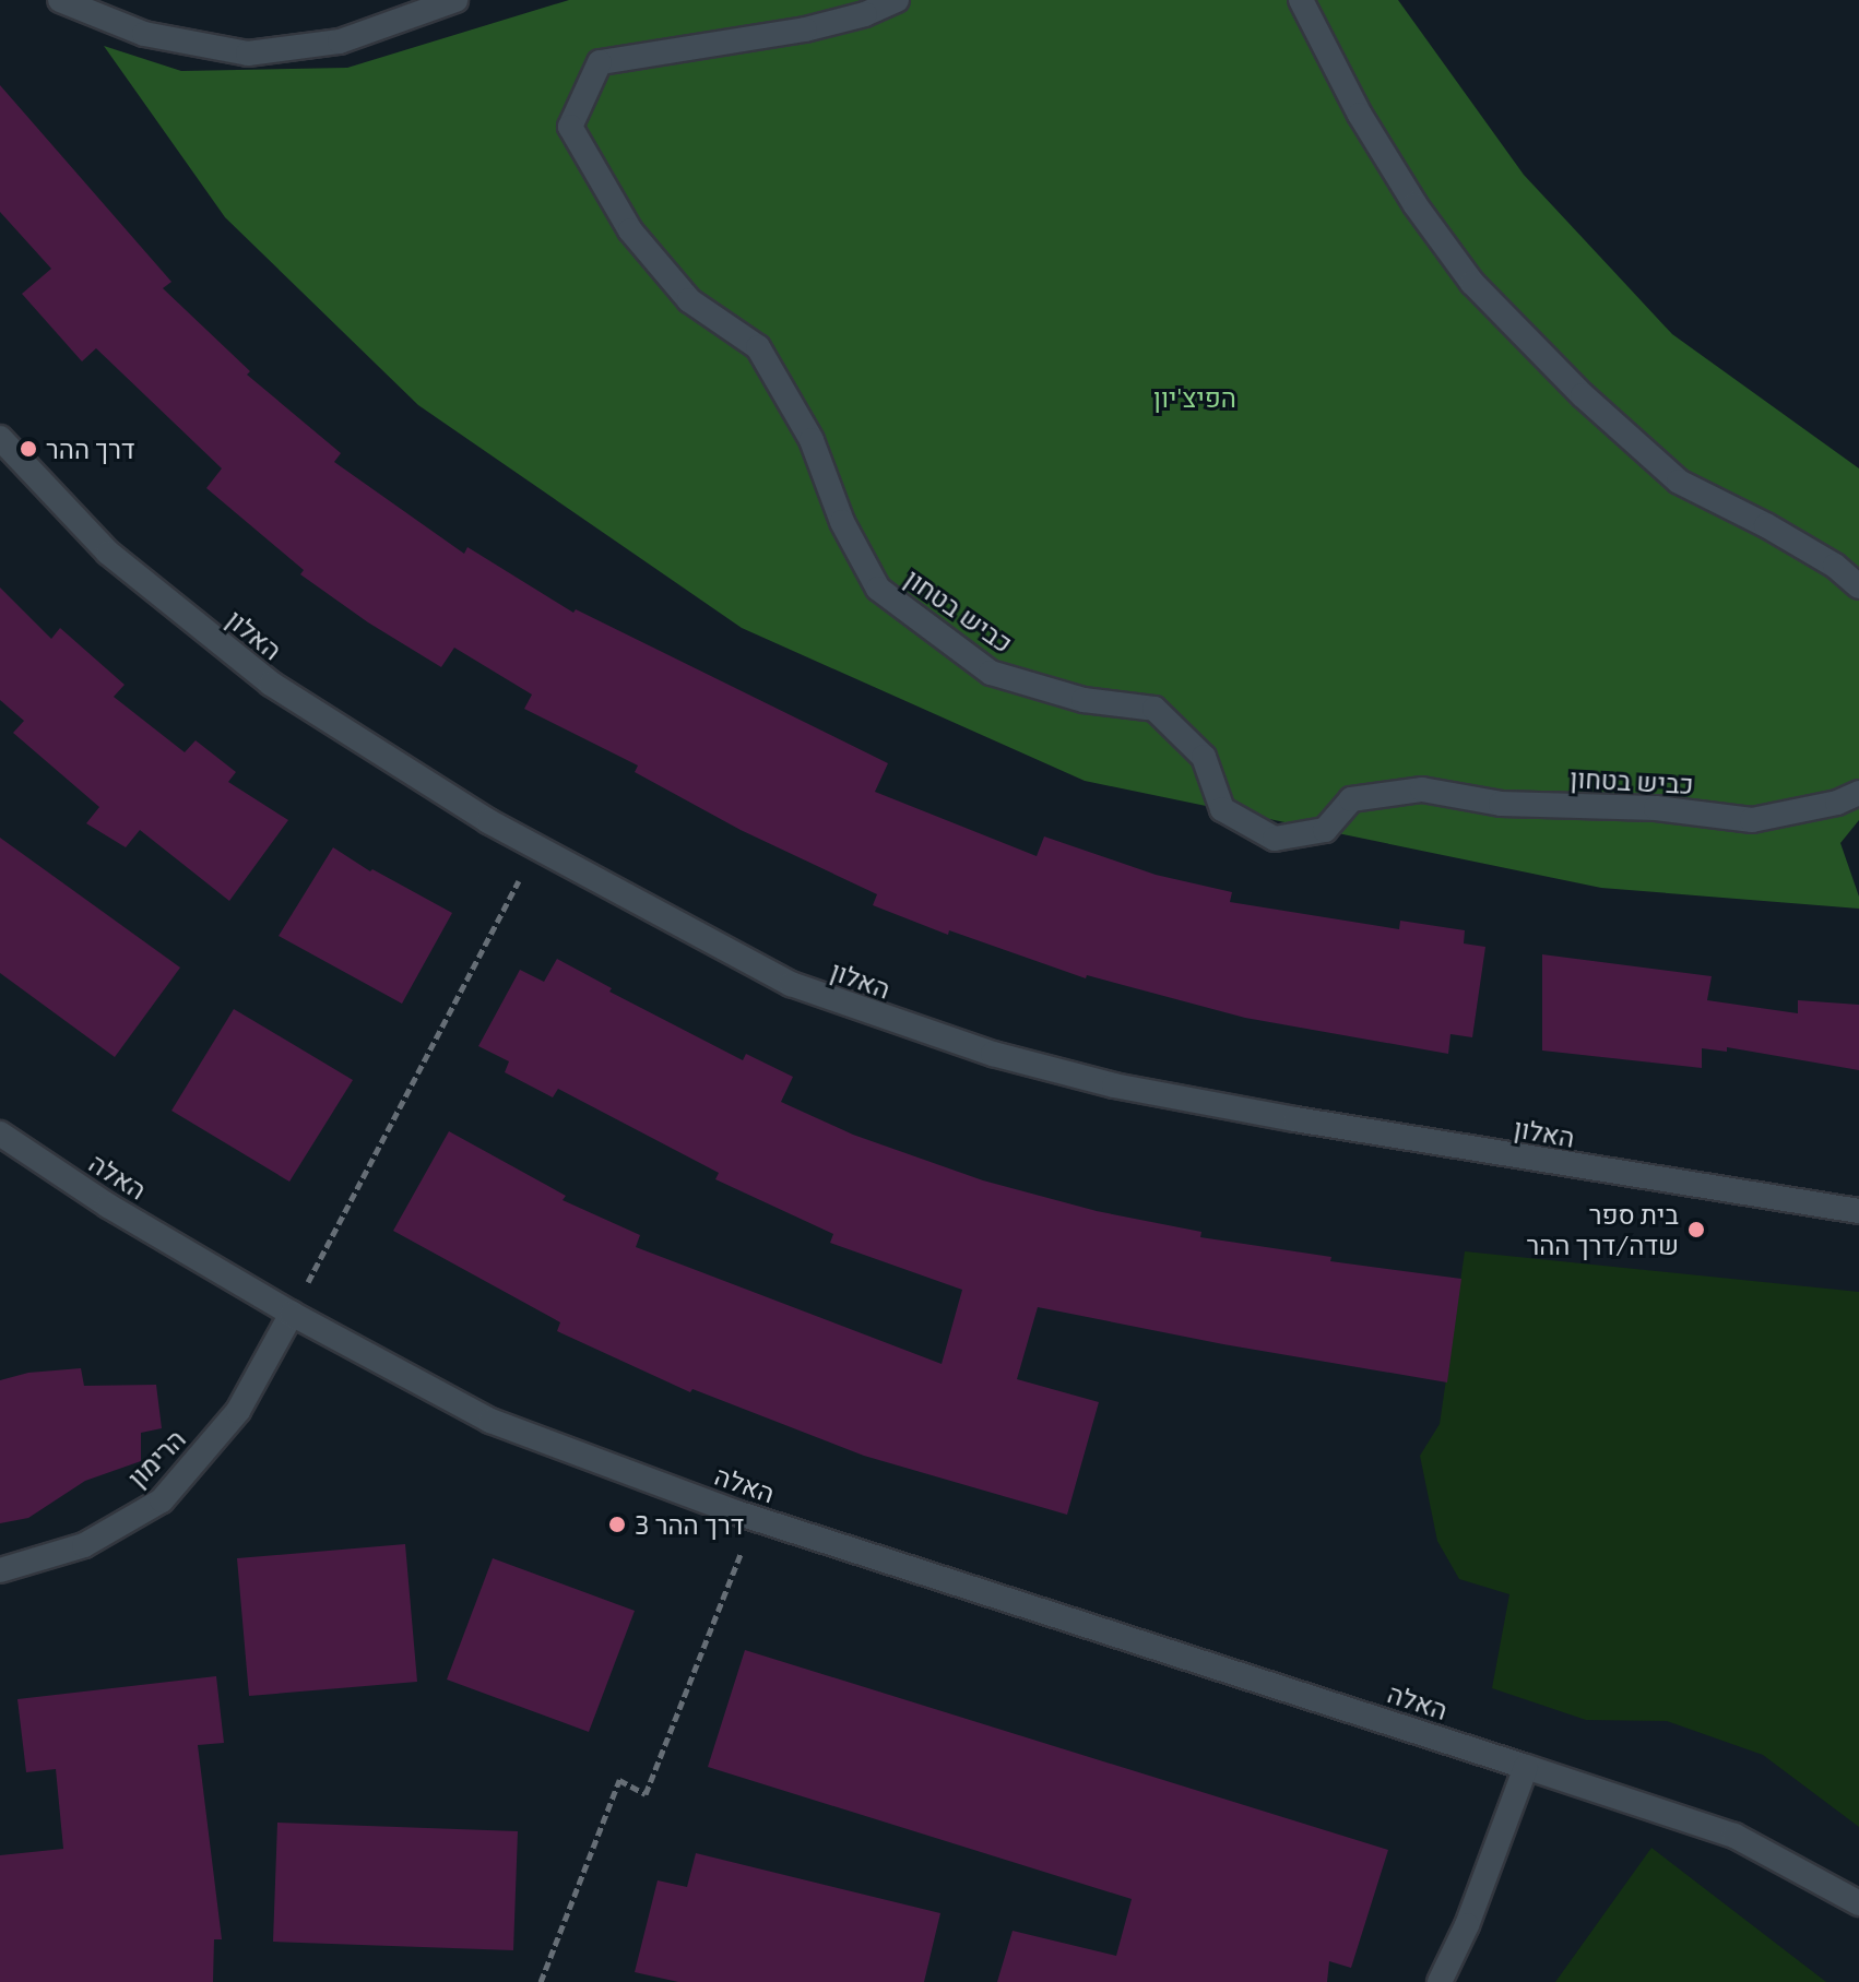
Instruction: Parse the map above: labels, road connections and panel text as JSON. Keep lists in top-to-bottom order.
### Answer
{
  "streets": {
    "street": [
      "כביש בטחון",
      "האלון",
      "האלה",
      "הרימון"
    ]
  },
  "crossings": [
    ["האלה", "הרימון"]
  ],
  "parks": ["הפיצ'יון"],
  "places": ["דרך ההר", "בית ספר שדה/דרך ההר", "דרך ההר 3"]
}
